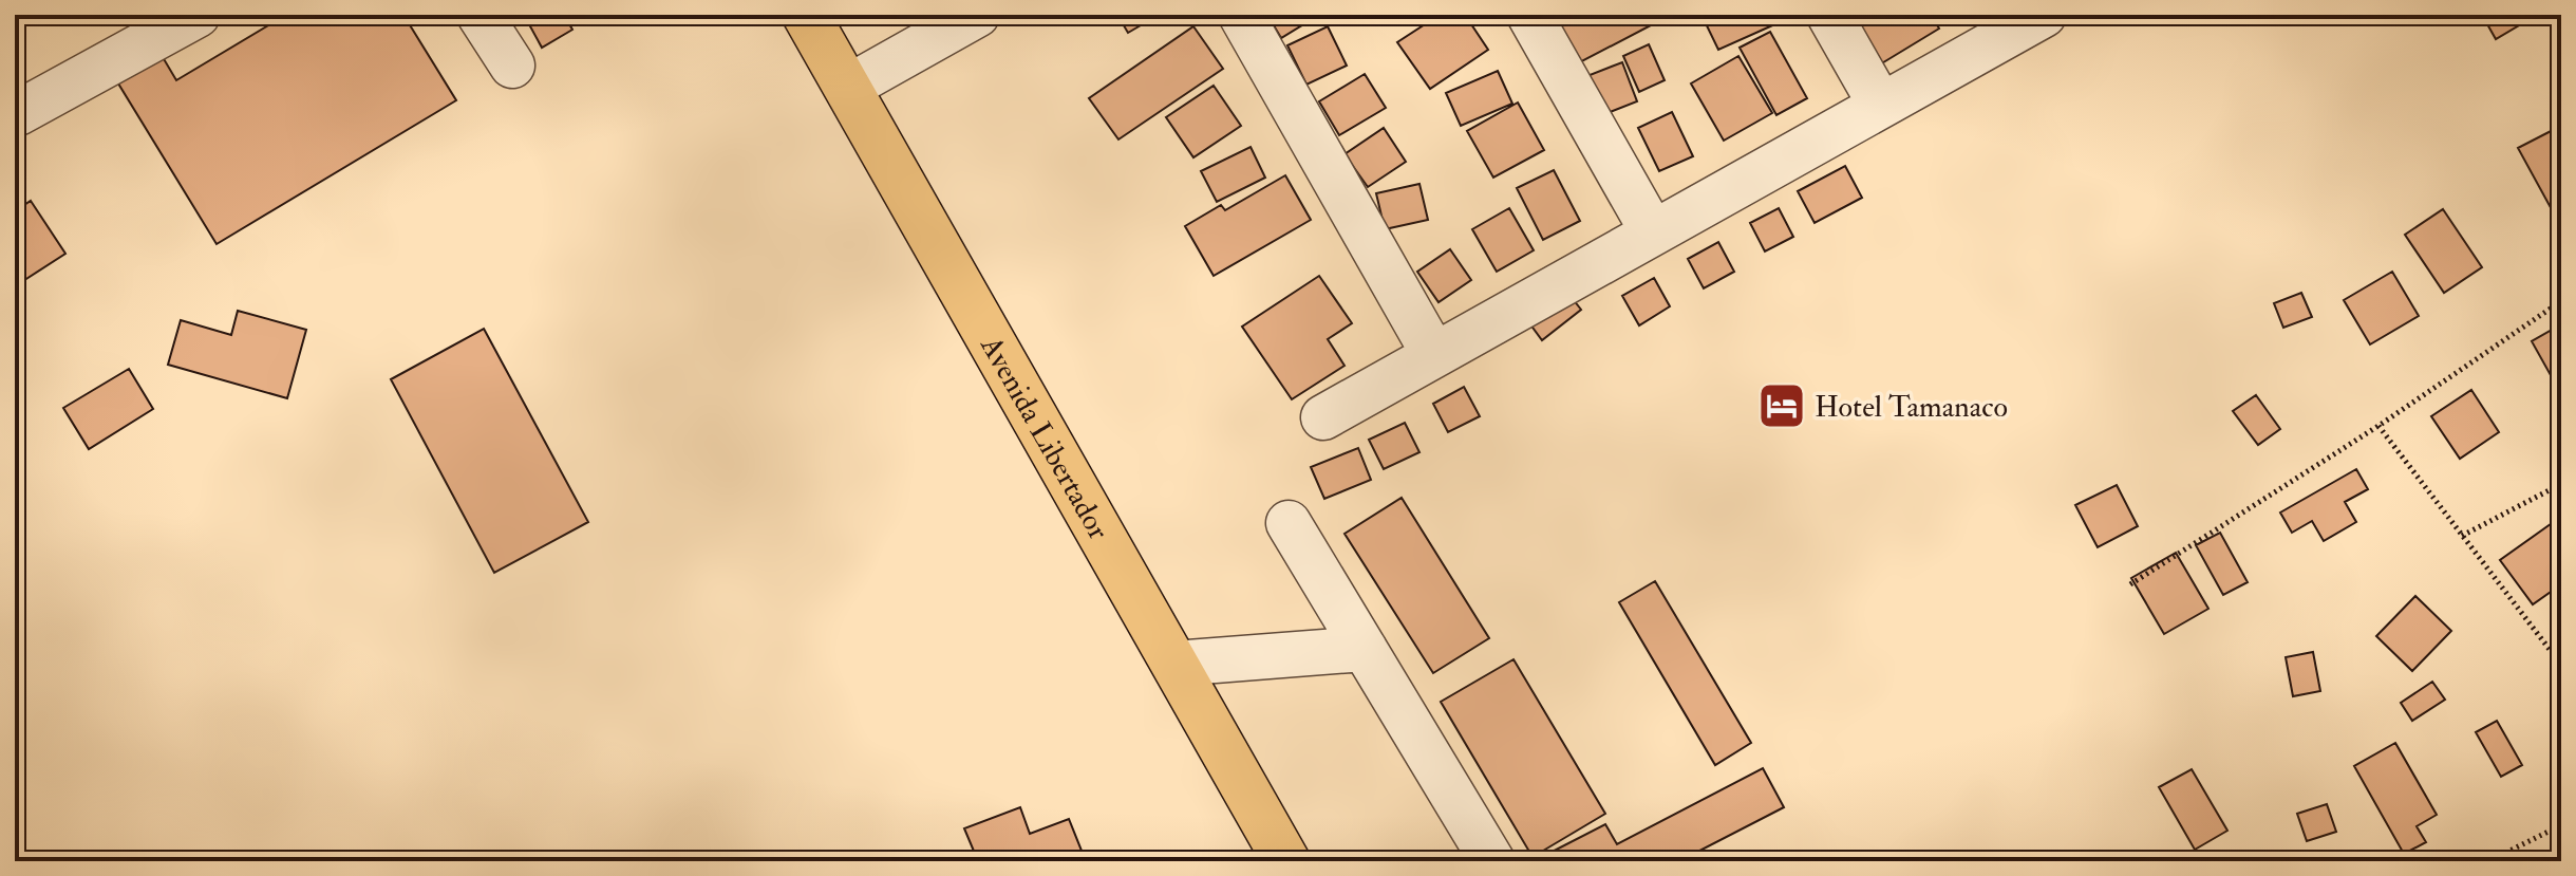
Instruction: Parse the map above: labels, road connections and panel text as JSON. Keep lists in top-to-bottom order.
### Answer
{
  "streets": {
    "highway": ["Avenida Libertador"]
  },
  "places": {
    "hotel": ["Hotel Tamanaco"]
  }
}
